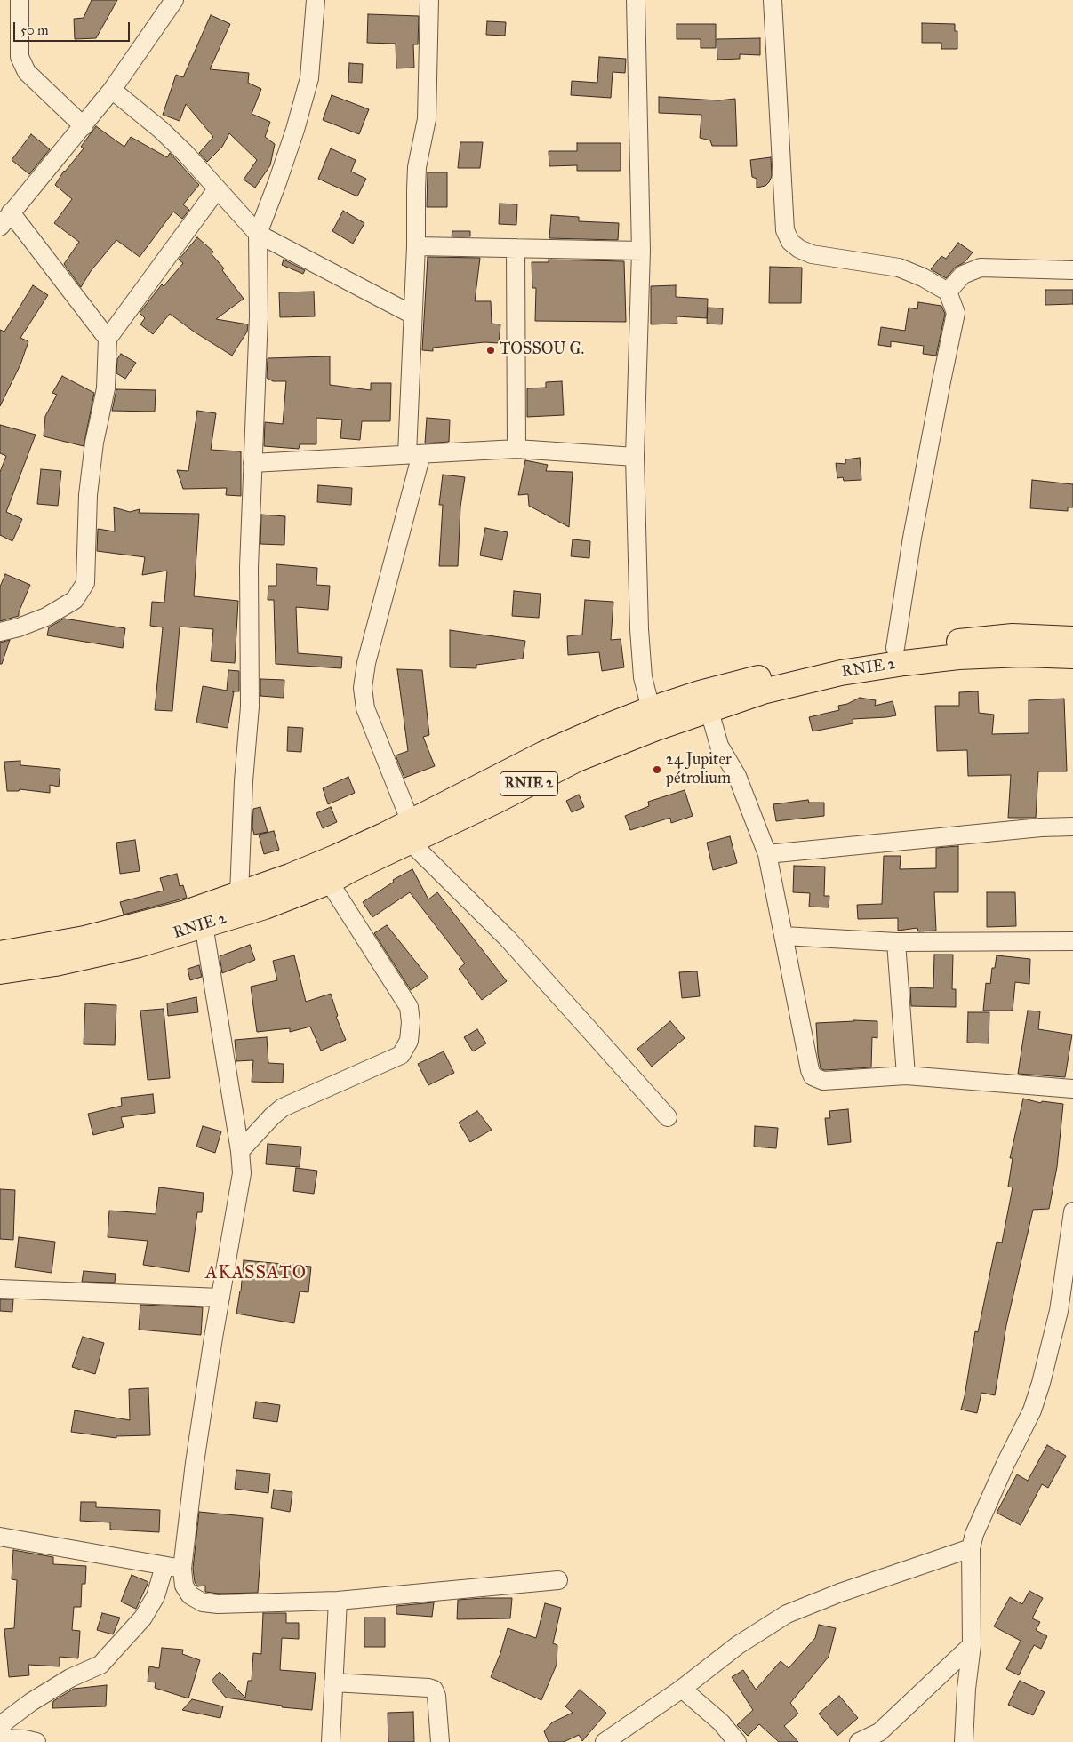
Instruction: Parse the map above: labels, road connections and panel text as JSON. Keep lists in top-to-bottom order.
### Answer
{
  "streets": {
    "highway": ["RNIE 2"]
  },
  "districts": ["AKASSATO"],
  "places": ["TOSSOU G.", "24 Jupiter pétrolium"],
  "scale_bar": "50 m"
}
